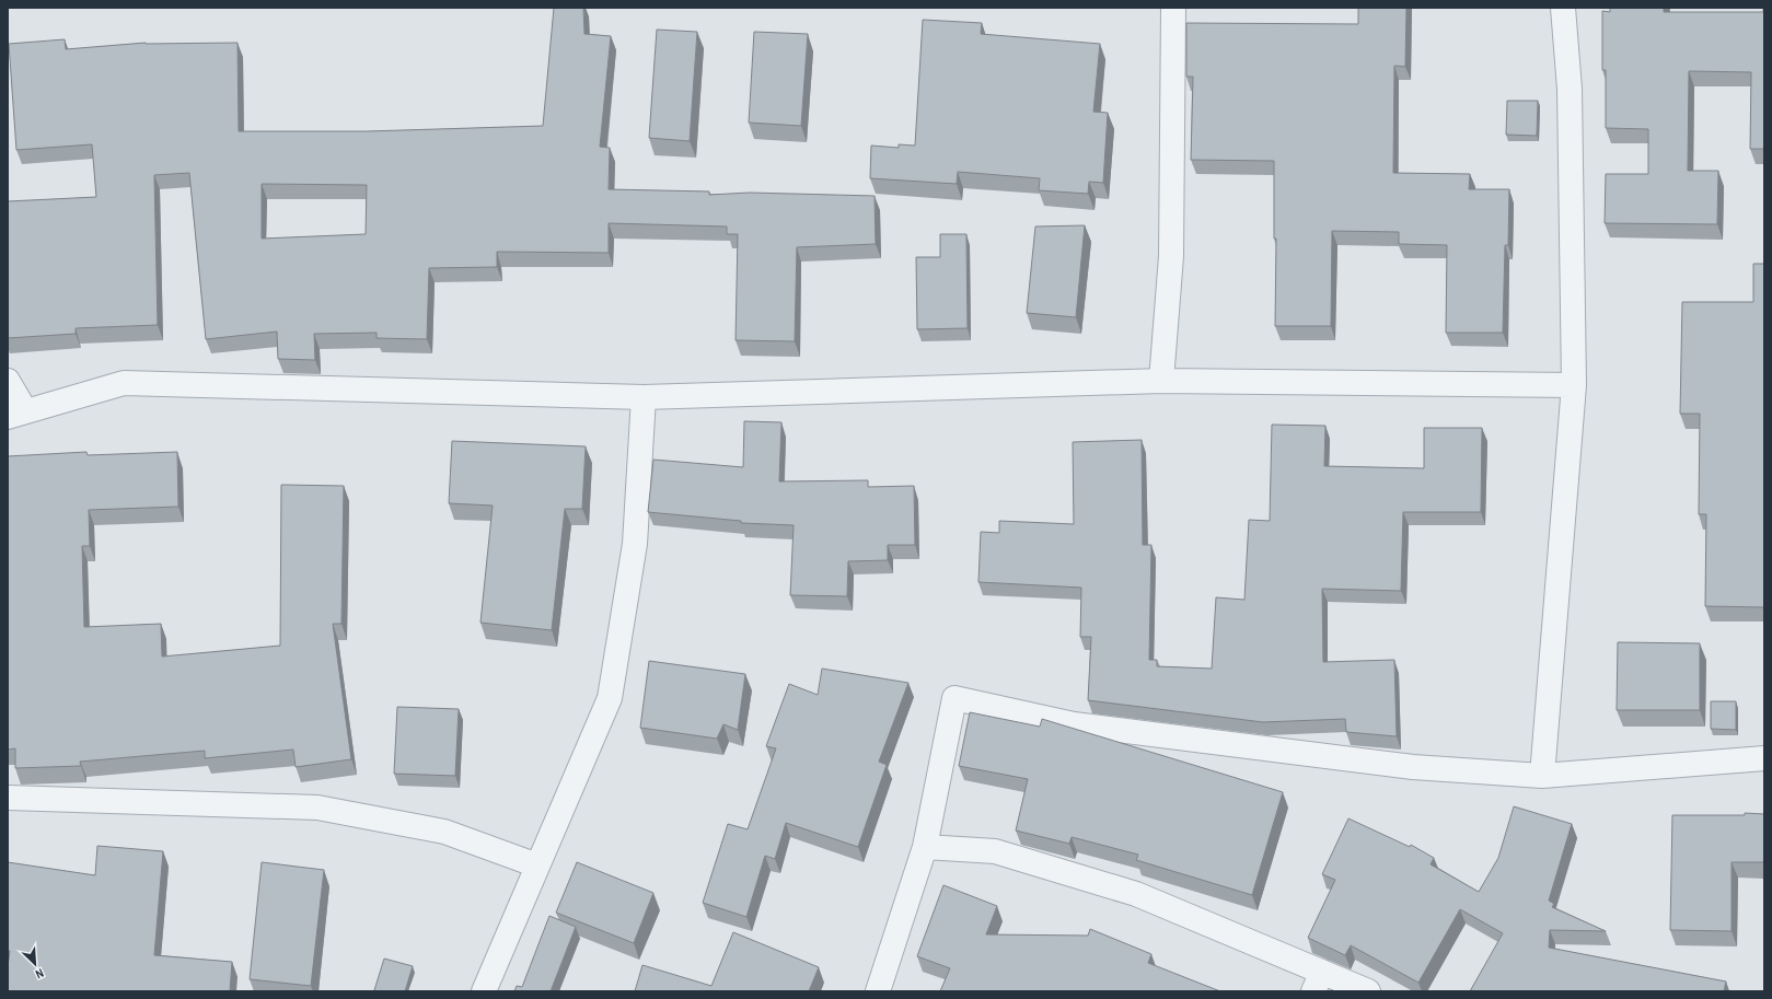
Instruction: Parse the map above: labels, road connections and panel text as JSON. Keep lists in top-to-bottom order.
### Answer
{
  "north": "bottom right"
}
